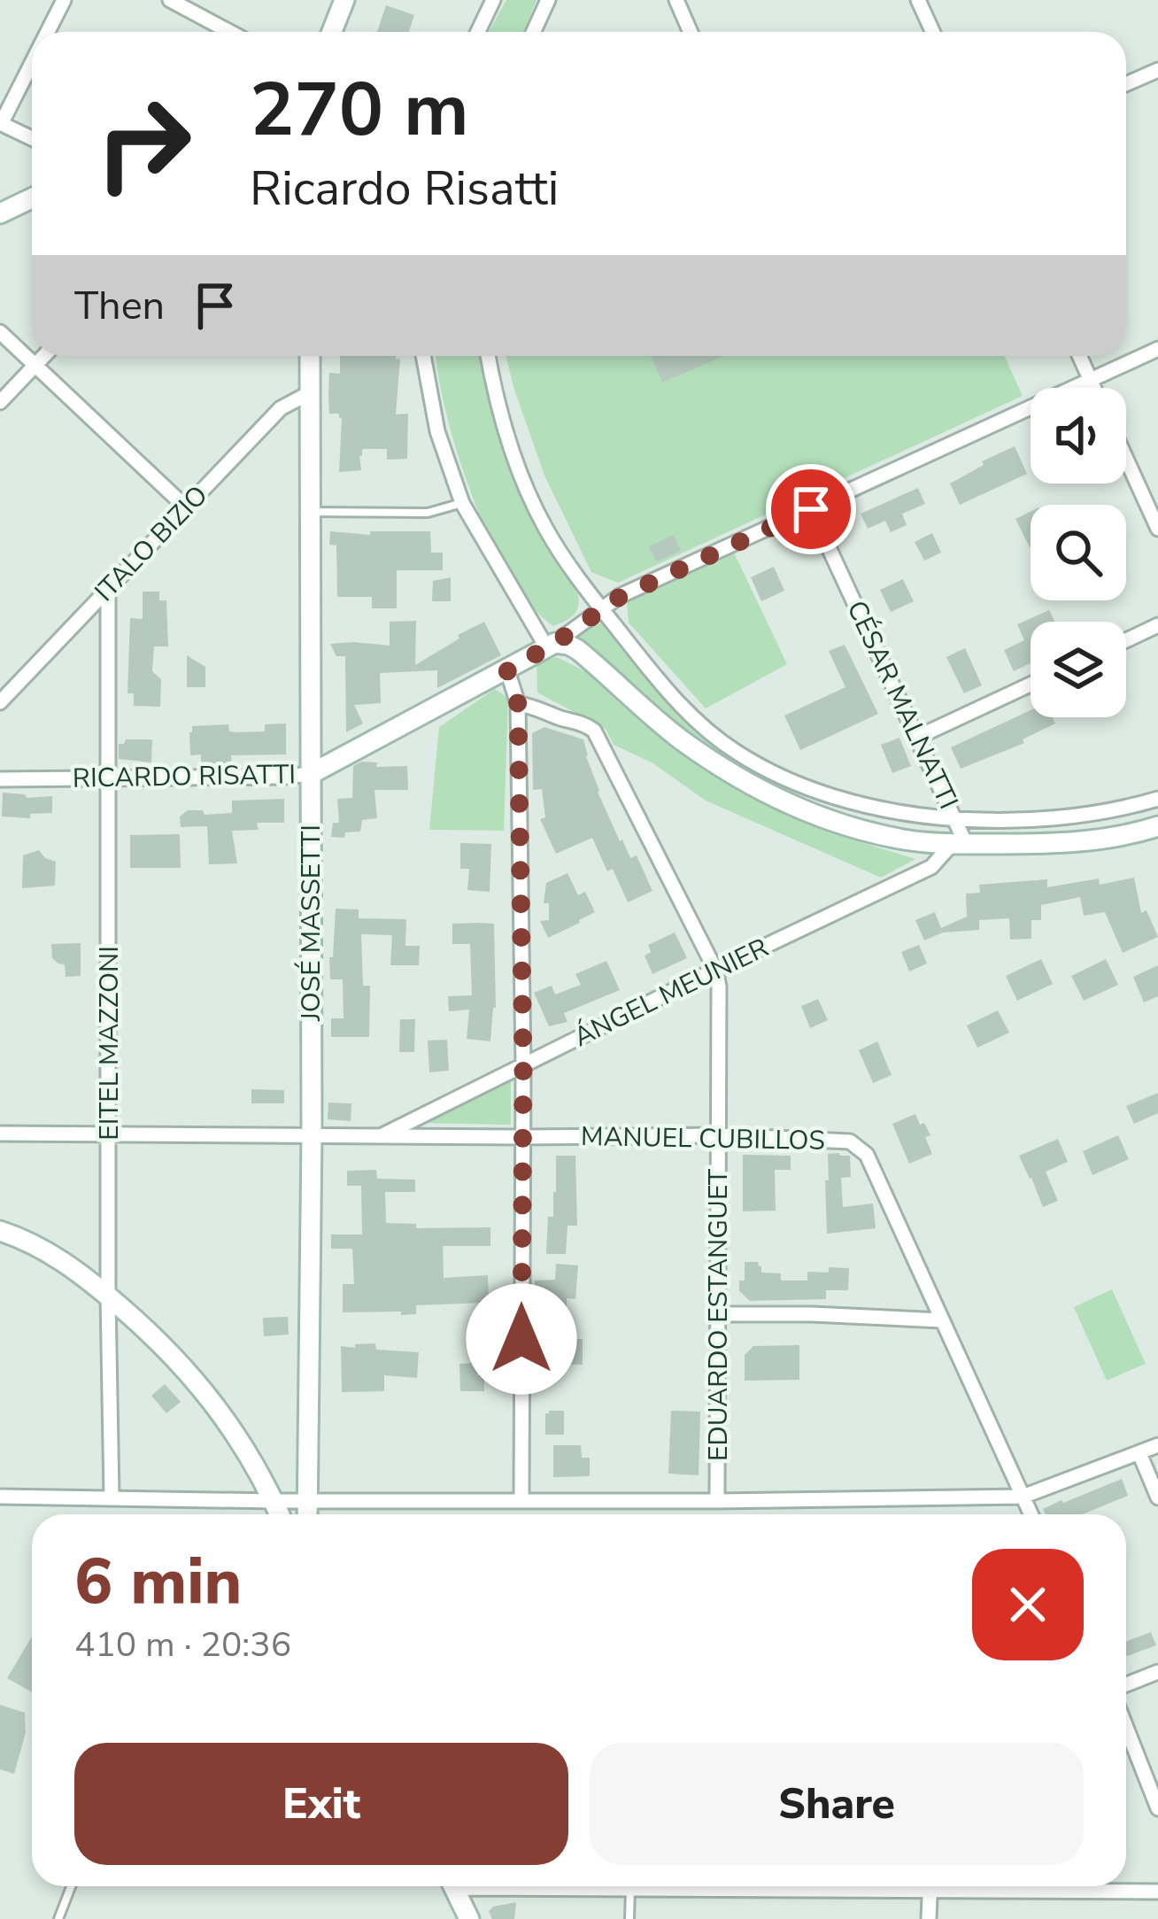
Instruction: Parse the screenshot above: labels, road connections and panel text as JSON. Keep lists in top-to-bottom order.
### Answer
{
  "streets": {
    "main road": ["RICARDO RISATTI", "JOSÉ MASSETTI"],
    "street": [
      "ITALO BIZIO",
      "CÉSAR MALNATTI",
      "ÁNGEL MEUNIER",
      "EITEL MAZZONI",
      "MANUEL CUBILLOS",
      "EDUARDO ESTANGUET"
    ]
  },
  "crossings": [
    ["ITALO BIZIO", "JOSÉ MASSETTI"],
    ["ITALO BIZIO", "EITEL MAZZONI"],
    ["CÉSAR MALNATTI", "RICARDO RISATTI"],
    ["CÉSAR MALNATTI", "ÁNGEL MEUNIER"],
    ["RICARDO RISATTI", "JOSÉ MASSETTI"],
    ["RICARDO RISATTI", "EITEL MAZZONI"],
    ["JOSÉ MASSETTI", "MANUEL CUBILLOS"],
    ["ÁNGEL MEUNIER", "MANUEL CUBILLOS"],
    ["ÁNGEL MEUNIER", "EDUARDO ESTANGUET"],
    ["EITEL MAZZONI", "MANUEL CUBILLOS"],
    ["MANUEL CUBILLOS", "EDUARDO ESTANGUET"]
  ],
  "page": {
    "turn": ["270 m", "Ricardo Risatti"],
    "then": "Then",
    "heading": ["6 min", "410 m · 20:36"],
    "buttons": ["Exit", "Share"]
  }
}
